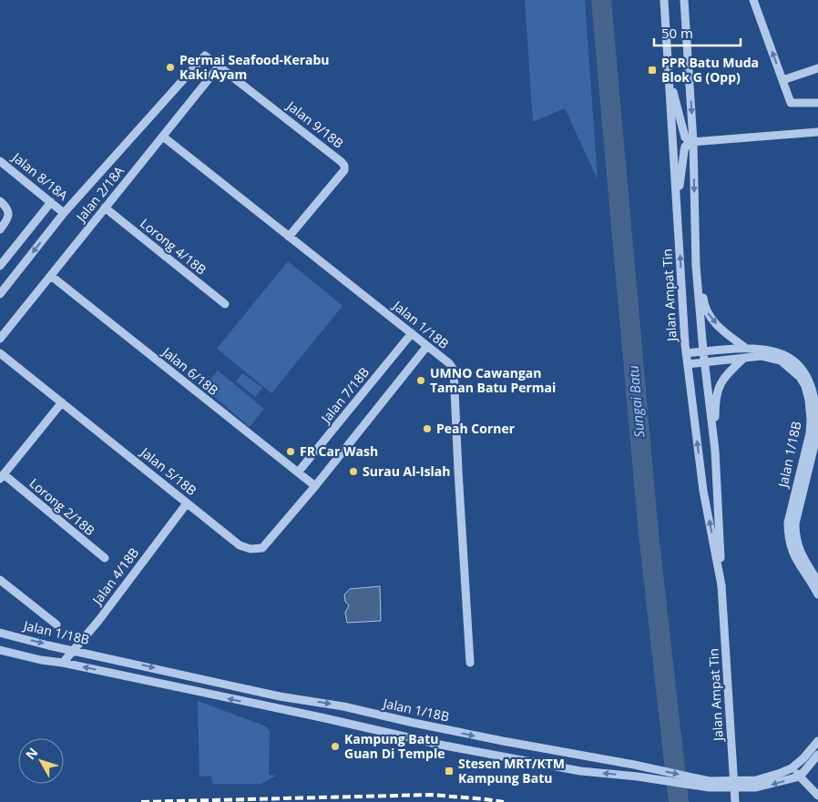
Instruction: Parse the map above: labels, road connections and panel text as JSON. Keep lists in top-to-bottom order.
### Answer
{
  "streets": {
    "street": [
      "Jalan 9/18B",
      "Jalan 8/18A",
      "Jalan 2/18A",
      "Lorong 4/18B",
      "Jalan Ampat Tin",
      "Jalan 1/18B",
      "Jalan 6/18B",
      "Jalan 7/18B",
      "Jalan 5/18B",
      "Lorong 2/18B",
      "Jalan 4/18B"
    ]
  },
  "crossings": [
    ["Jalan 9/18B", "Jalan 2/18A"],
    ["Jalan 9/18B", "Jalan 1/18B"],
    ["Jalan 8/18A", "Jalan 2/18A"],
    ["Jalan 2/18A", "Lorong 4/18B"],
    ["Jalan 2/18A", "Jalan 1/18B"],
    ["Jalan 2/18A", "Jalan 6/18B"],
    ["Jalan Ampat Tin", "Jalan 1/18B"],
    ["Jalan 1/18B", "Jalan 7/18B"],
    ["Jalan 1/18B", "Jalan 4/18B"],
    ["Jalan 6/18B", "Jalan 7/18B"],
    ["Jalan 6/18B", "Jalan 5/18B"],
    ["Jalan 5/18B", "Jalan 4/18B"]
  ],
  "water": ["Sungai Batu"],
  "places": {
    "other": [
      "Permai Seafood-Kerabu Kaki Ayam",
      "UMNO Cawangan Taman Batu Permai",
      "Peah Corner",
      "FR Car Wash",
      "Surau Al-Islah",
      "Kampung Batu Guan Di Temple"
    ],
    "transit": ["PPR Batu Muda Blok G (Opp)", "Stesen MRT/KTM Kampung Batu"]
  },
  "scale_bar": "50 m",
  "north": "top left"
}
